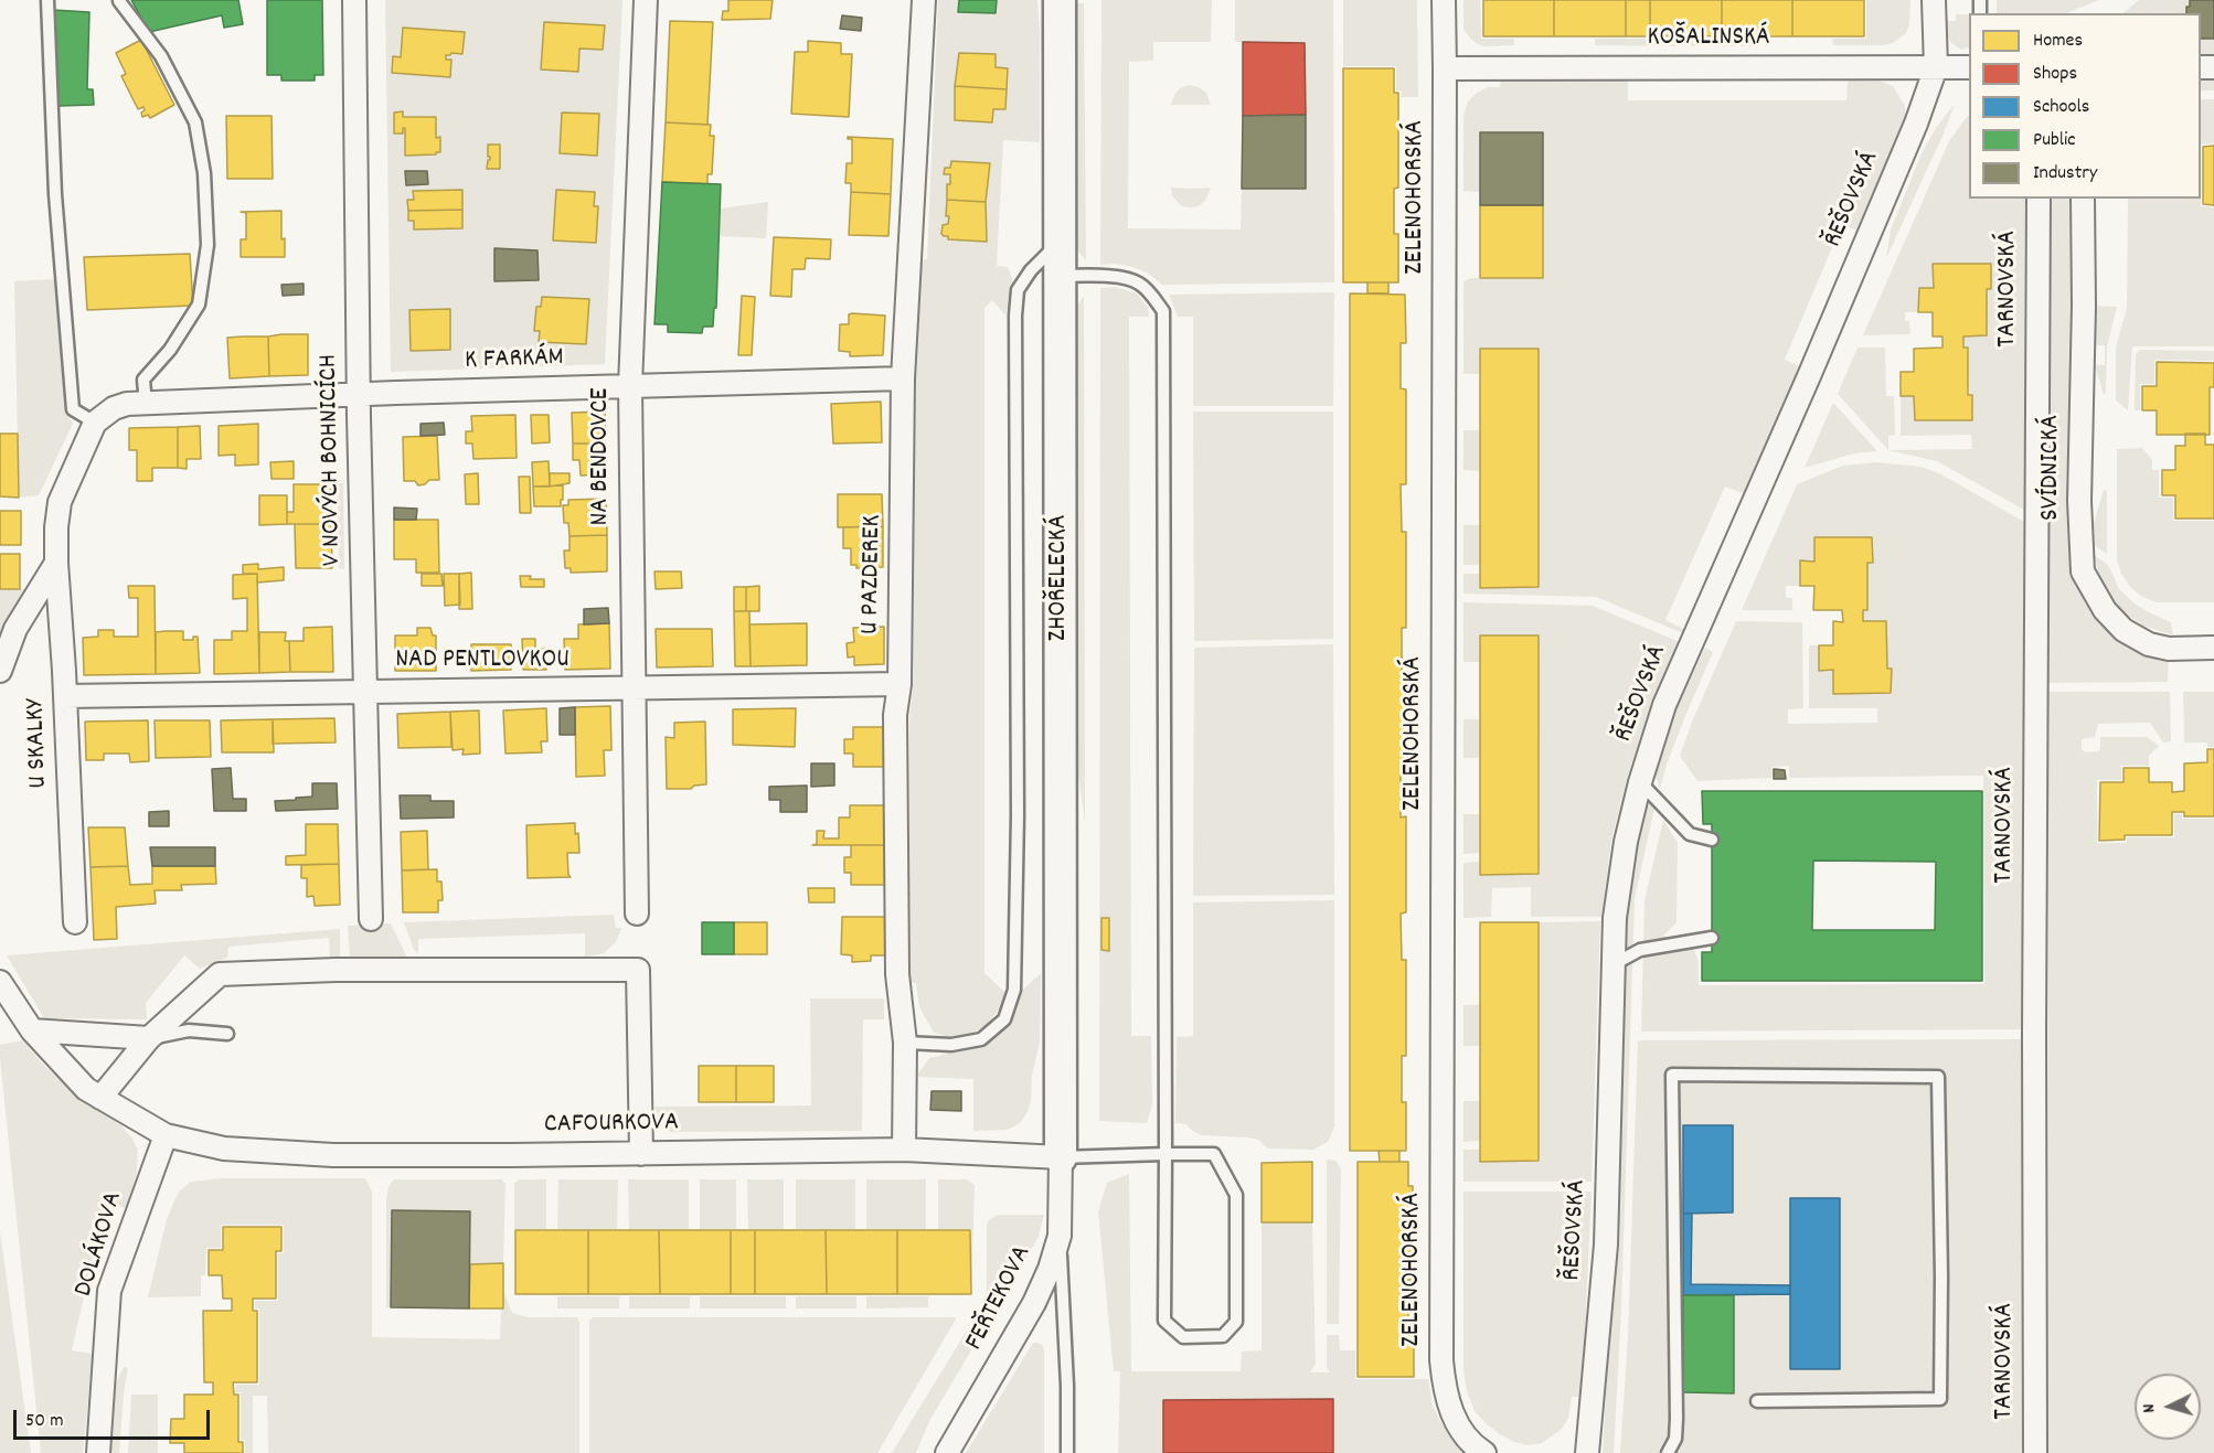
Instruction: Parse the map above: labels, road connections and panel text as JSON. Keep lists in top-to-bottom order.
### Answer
{
  "streets": {
    "street": [
      "KOŠALINSKÁ",
      "ZELENOHORSKÁ",
      "ŘEŠOVSKÁ",
      "TARNOVSKÁ",
      "K FARKÁM",
      "NA BENDOVCE",
      "V NOVÝCH BOHNICÍCH",
      "SVÍDNICKÁ",
      "U PAZDEREK",
      "ZHOŘELECKÁ",
      "NAD PENTLOVKOU",
      "U SKALKY",
      "CAFOURKOVA",
      "DOLÁKOVA",
      "FEŘTEKOVA"
    ]
  },
  "crossings": [
    ["KOŠALINSKÁ", "ZELENOHORSKÁ"],
    ["KOŠALINSKÁ", "ŘEŠOVSKÁ"],
    ["K FARKÁM", "NA BENDOVCE"],
    ["K FARKÁM", "V NOVÝCH BOHNICÍCH"],
    ["K FARKÁM", "U PAZDEREK"],
    ["NA BENDOVCE", "NAD PENTLOVKOU"],
    ["V NOVÝCH BOHNICÍCH", "NAD PENTLOVKOU"],
    ["U PAZDEREK", "NAD PENTLOVKOU"],
    ["U PAZDEREK", "CAFOURKOVA"],
    ["ZHOŘELECKÁ", "CAFOURKOVA"],
    ["ZHOŘELECKÁ", "FEŘTEKOVA"],
    ["NAD PENTLOVKOU", "U SKALKY"],
    ["CAFOURKOVA", "DOLÁKOVA"],
    ["CAFOURKOVA", "FEŘTEKOVA"]
  ],
  "legend": [
    "Homes",
    "Shops",
    "Schools",
    "Public",
    "Industry"
  ],
  "scale_bar": "50 m",
  "north": "left"
}
